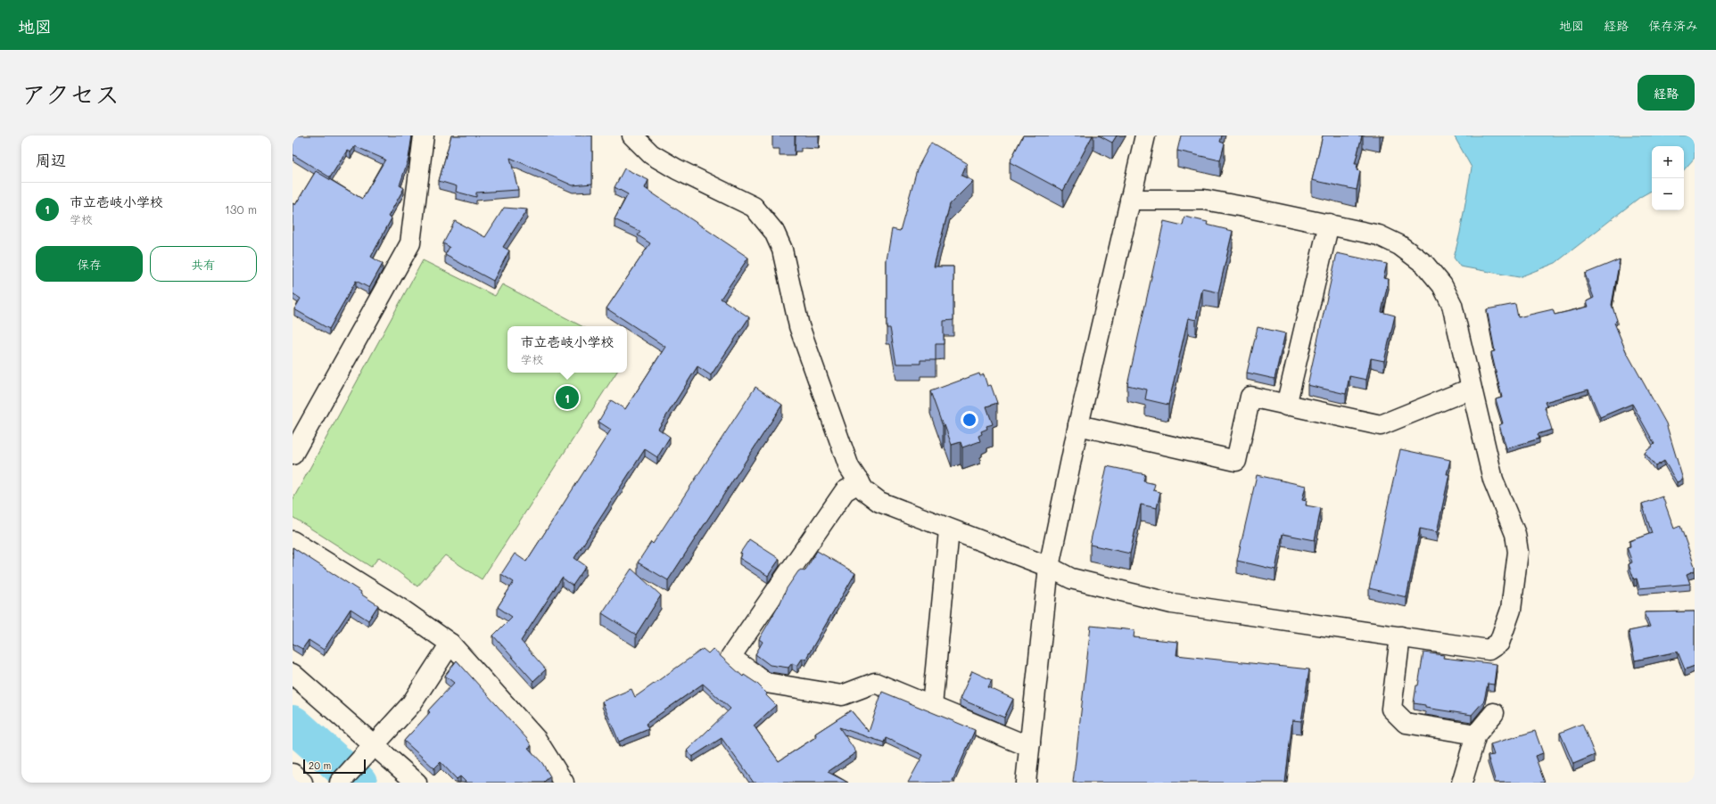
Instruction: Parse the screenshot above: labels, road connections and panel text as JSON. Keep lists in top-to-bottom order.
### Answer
{
  "scale_bar": "20 m",
  "page": {
    "header": "地図",
    "nav": ["地図", "経路", "保存済み"],
    "title": "アクセス",
    "buttons": [
      "経路",
      ["保存", "共有"]
    ],
    "heading": "周辺",
    "map_buttons": ["+", "−"],
    "list": [
      {
        "mark": "1",
        "name": "市立壱岐小学校",
        "note": "学校",
        "value": "130 m"
      }
    ],
    "popup": ["市立壱岐小学校", "学校"],
    "pins": "1",
    "scale": "20 m"
  }
}
